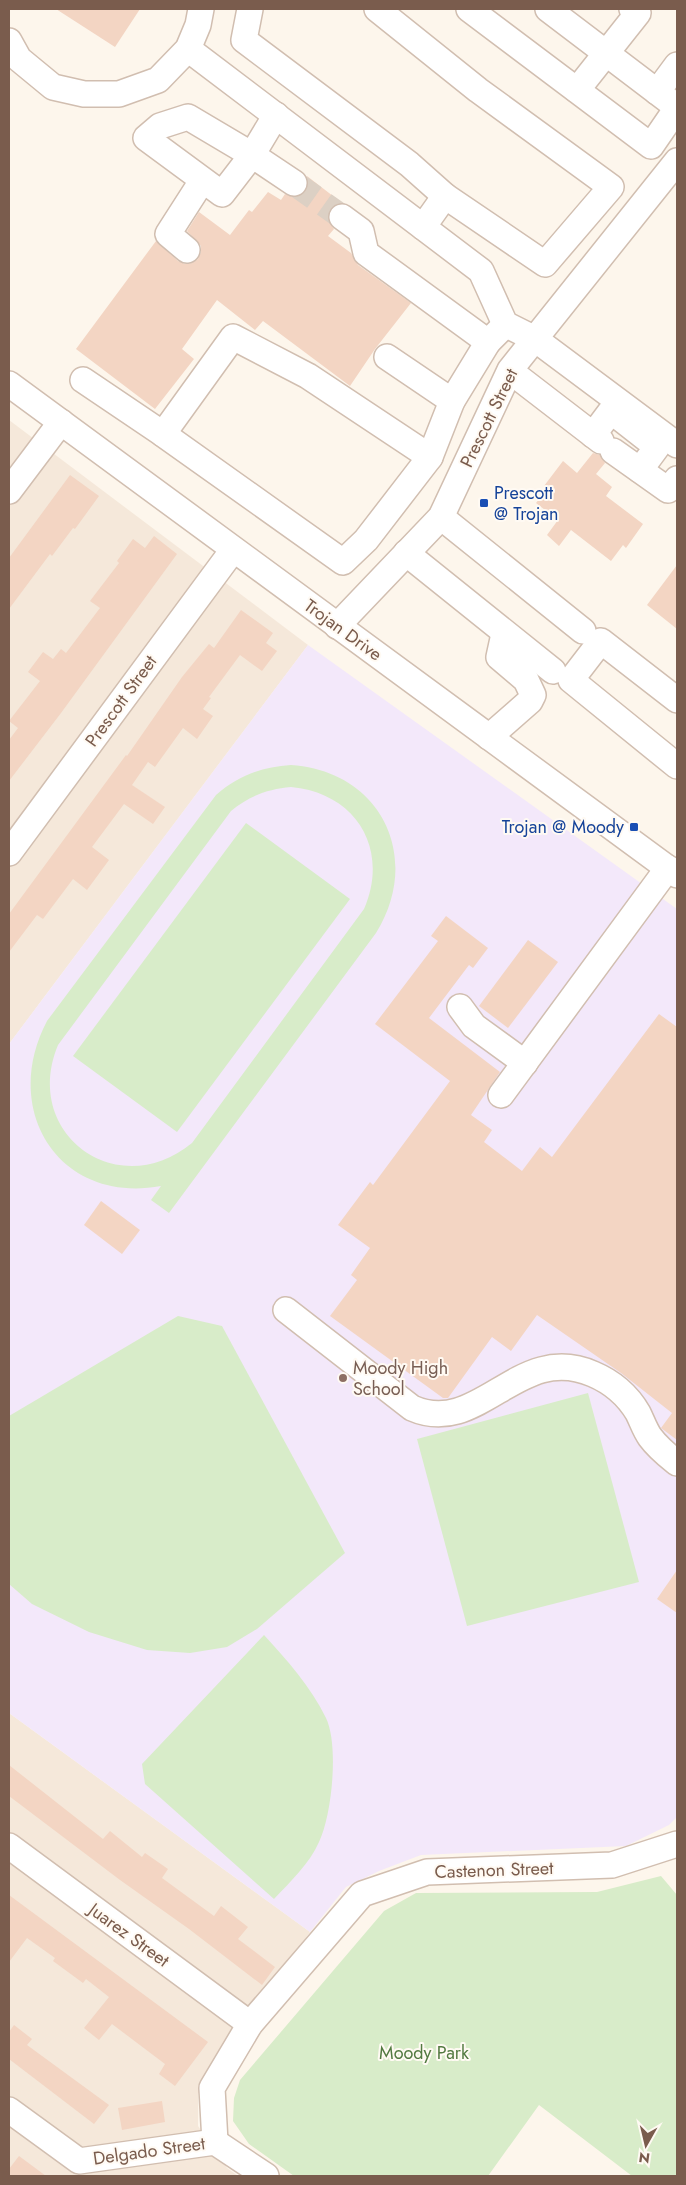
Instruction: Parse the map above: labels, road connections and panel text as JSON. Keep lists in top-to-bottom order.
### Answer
{
  "streets": {
    "street": [
      "Prescott Street",
      "Trojan Drive",
      "Castenon Street",
      "Juarez Street",
      "Delgado Street"
    ]
  },
  "crossings": [
    ["Prescott Street", "Trojan Drive"],
    ["Castenon Street", "Juarez Street"],
    ["Castenon Street", "Delgado Street"],
    ["Juarez Street", "Delgado Street"]
  ],
  "parks": ["Moody Park"],
  "places": {
    "transit": ["Prescott @ Trojan", "Trojan @ Moody"],
    "other": ["Moody High School"]
  },
  "north": "bottom"
}
